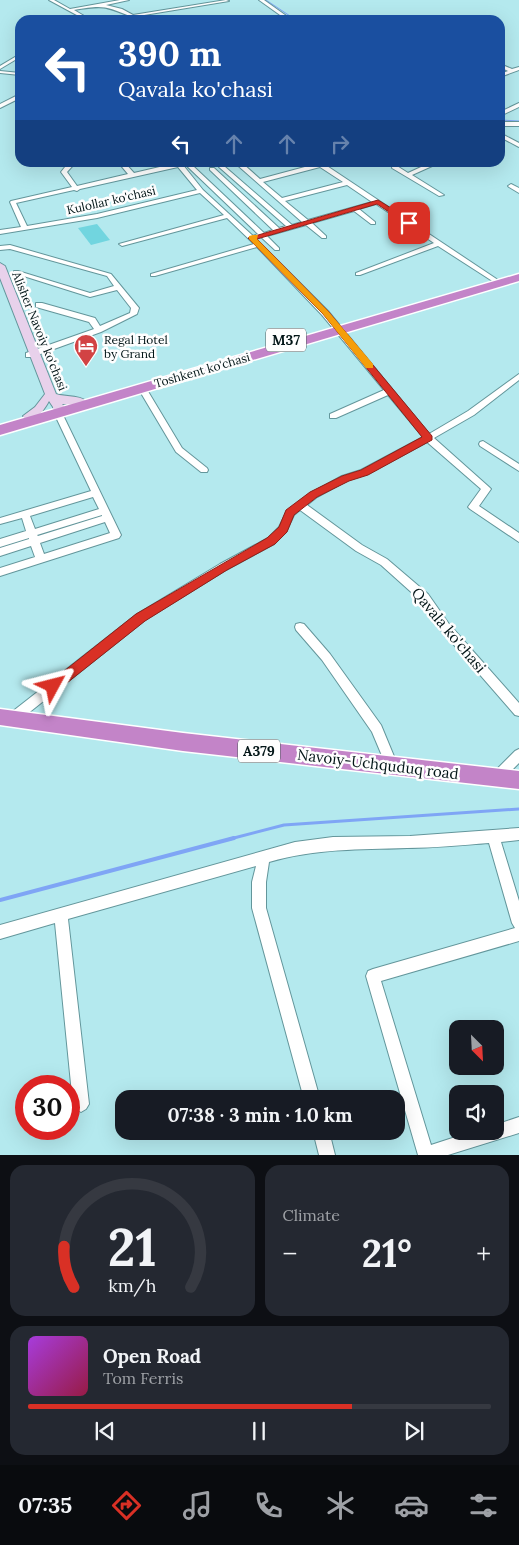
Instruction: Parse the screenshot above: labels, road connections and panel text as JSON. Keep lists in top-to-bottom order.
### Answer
{
  "streets": {
    "highway": [
      "M37",
      "Toshkent ko'chasi",
      "A379",
      "Navoiy-Uchquduq road"
    ],
    "main road": ["Alisher Navoiy ko'chasi"],
    "street": ["Kulollar ko'chasi", "Qavala ko'chasi"]
  },
  "crossings": [
    ["Alisher Navoiy ko'chasi", "Toshkent ko'chasi"]
  ],
  "places": {
    "hotel": ["Regal Hotel by Grand"]
  },
  "north": "bottom right",
  "page": {
    "turn": ["390 m", "Qavala ko'chasi"],
    "limit": "30",
    "trip": "07:38 · 3 min · 1.0 km",
    "tile": "Climate",
    "heat": ["−", "21°", "+"],
    "song": ["Open Road", "Tom Ferris"],
    "tabs": "07:35",
    "gauge": ["21", "km/h"]
  }
}
